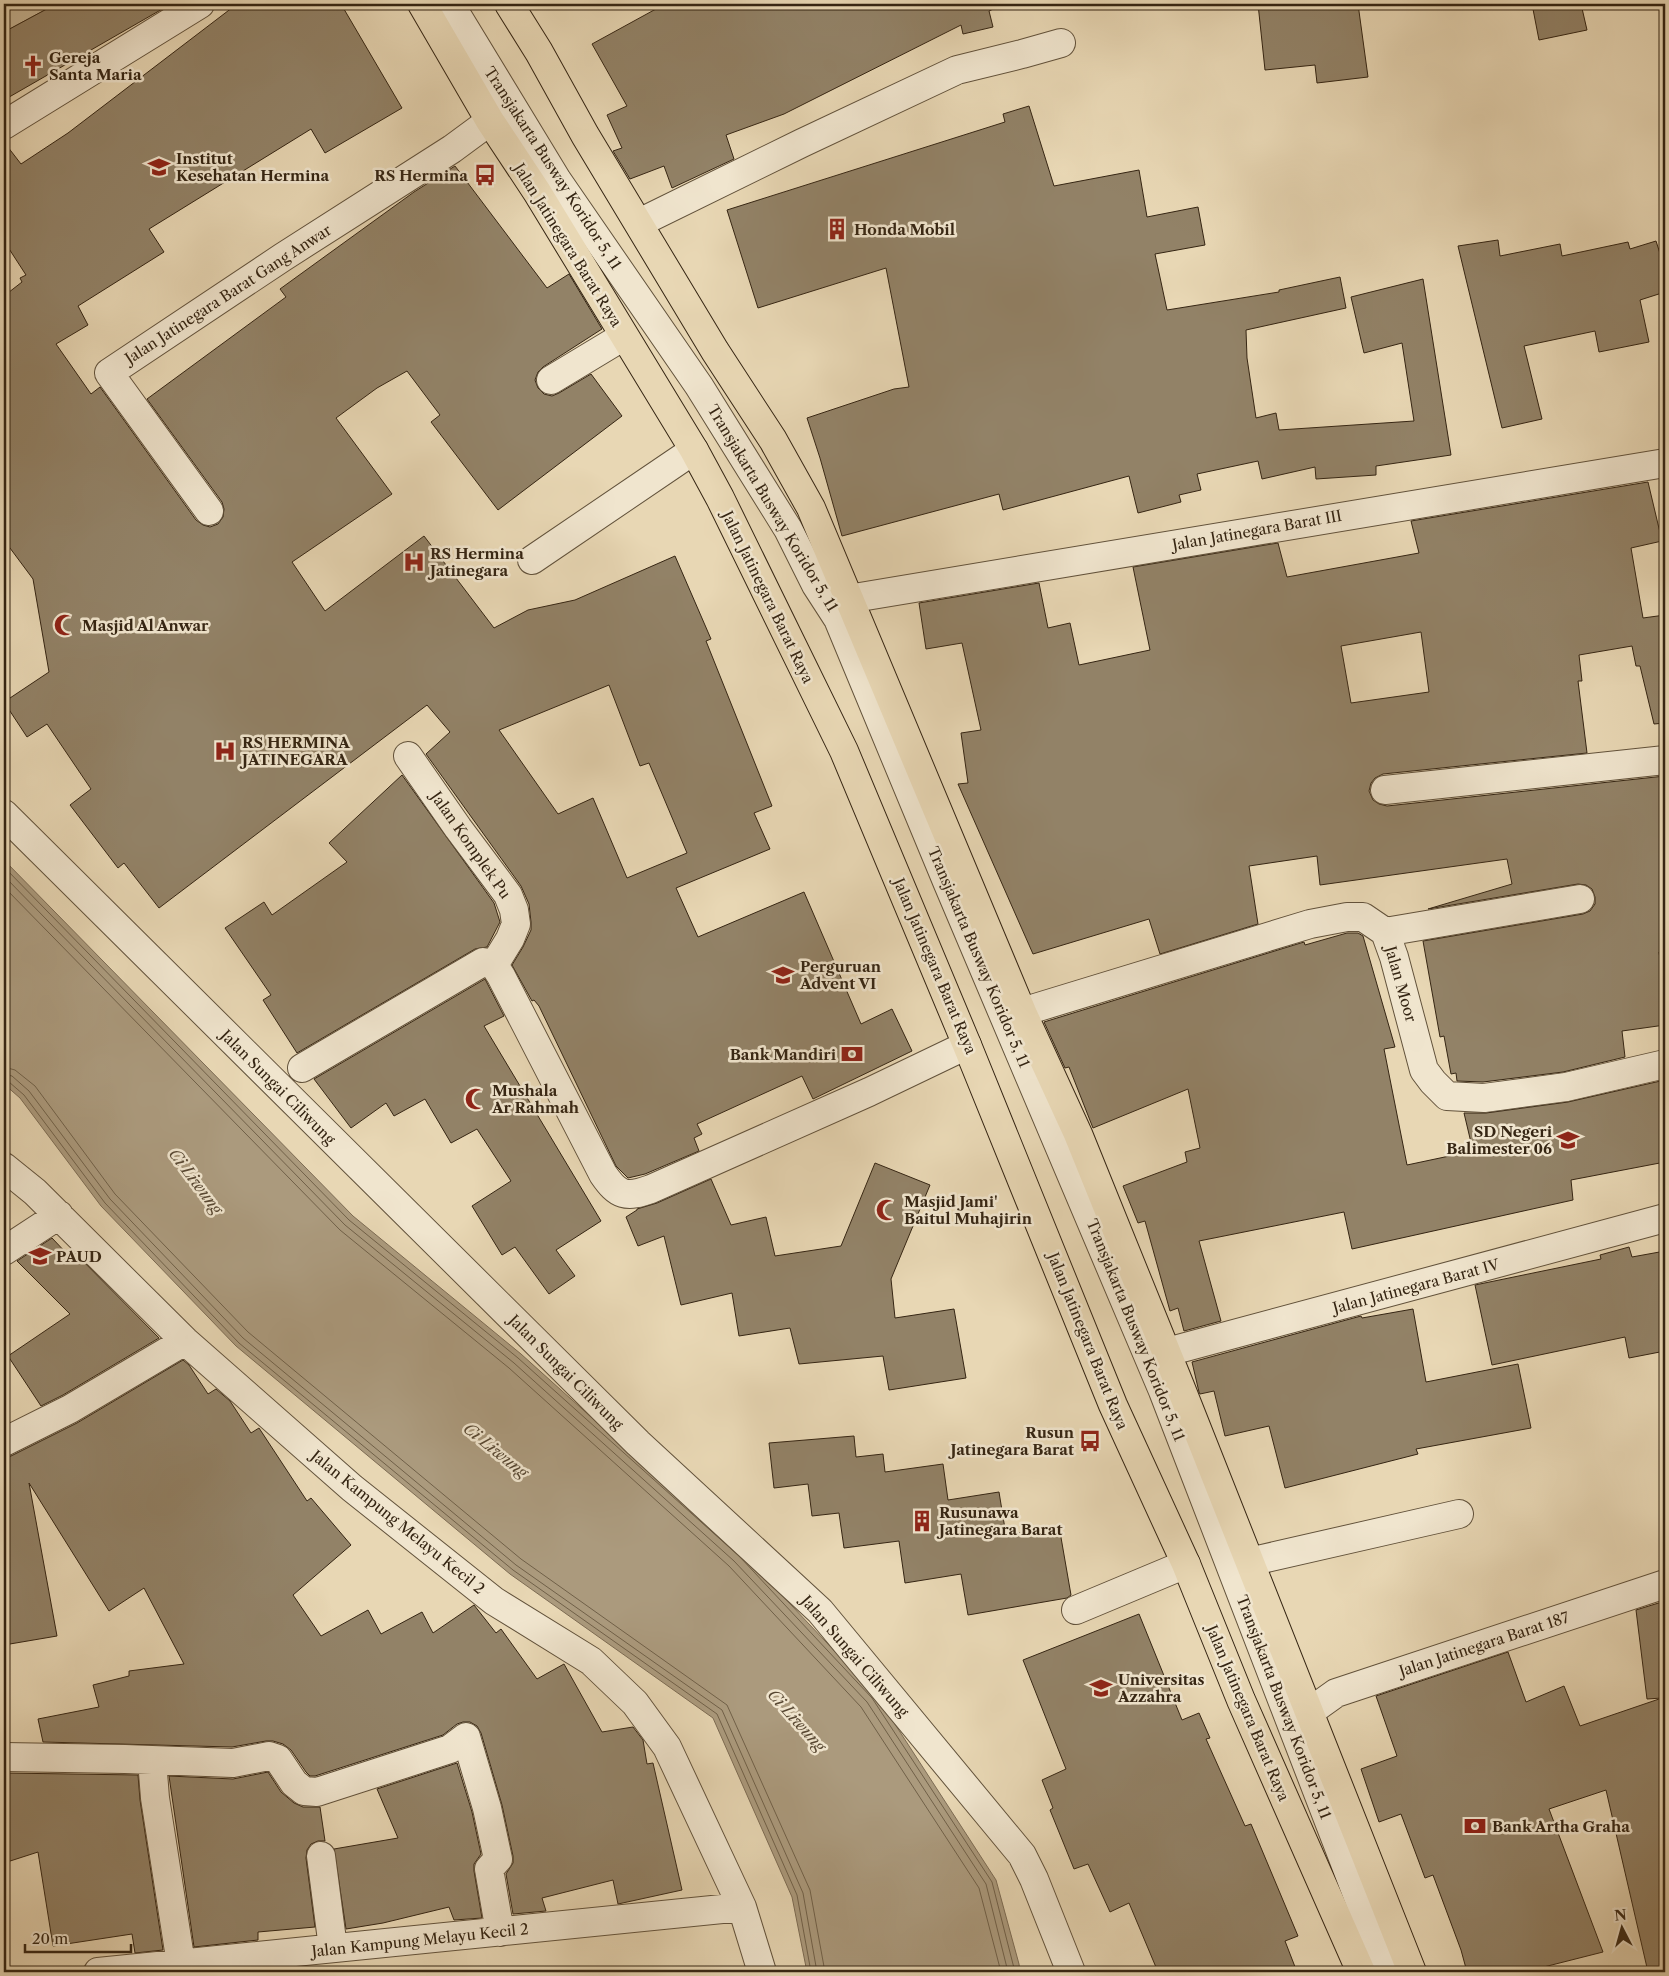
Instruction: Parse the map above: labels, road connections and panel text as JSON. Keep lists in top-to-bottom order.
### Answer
{
  "streets": {
    "main road": ["Jalan Jatinegara Barat Raya"],
    "street": [
      "Transjakarta Busway Koridor 5, 11",
      "Jalan Jatinegara Barat Gang Anwar",
      "Jalan Jatinegara Barat III",
      "Jalan Komplek Pu",
      "Jalan Moor",
      "Jalan Sungai Ciliwung",
      "Jalan Jatinegara Barat IV",
      "Jalan Kampung Melayu Kecil 2",
      "Jalan Jatinegara Barat 187"
    ]
  },
  "crossings": [
    ["Jalan Jatinegara Barat Raya", "Jalan Jatinegara Barat Gang Anwar"]
  ],
  "water": ["Ci Liwung"],
  "places": {
    "church": ["Gereja Santa Maria"],
    "school or university": [
      "Institut Kesehatan Hermina",
      "Perguruan Advent VI",
      "SD Negeri Balimester 06",
      "PAUD",
      "Universitas Azzahra"
    ],
    "bus stop": ["RS Hermina", "Rusun Jatinegara Barat"],
    "building": ["Honda Mobil", "Rusunawa Jatinegara Barat"],
    "hospital": ["RS Hermina Jatinegara", "RS HERMINA JATINEGARA"],
    "mosque": ["Masjid Al Anwar", "Mushala Ar Rahmah", "Masjid Jami' Baitul Muhajirin"],
    "bank": ["Bank Mandiri", "Bank Artha Graha"]
  },
  "scale_bar": "20 m",
  "north": "top"
}
